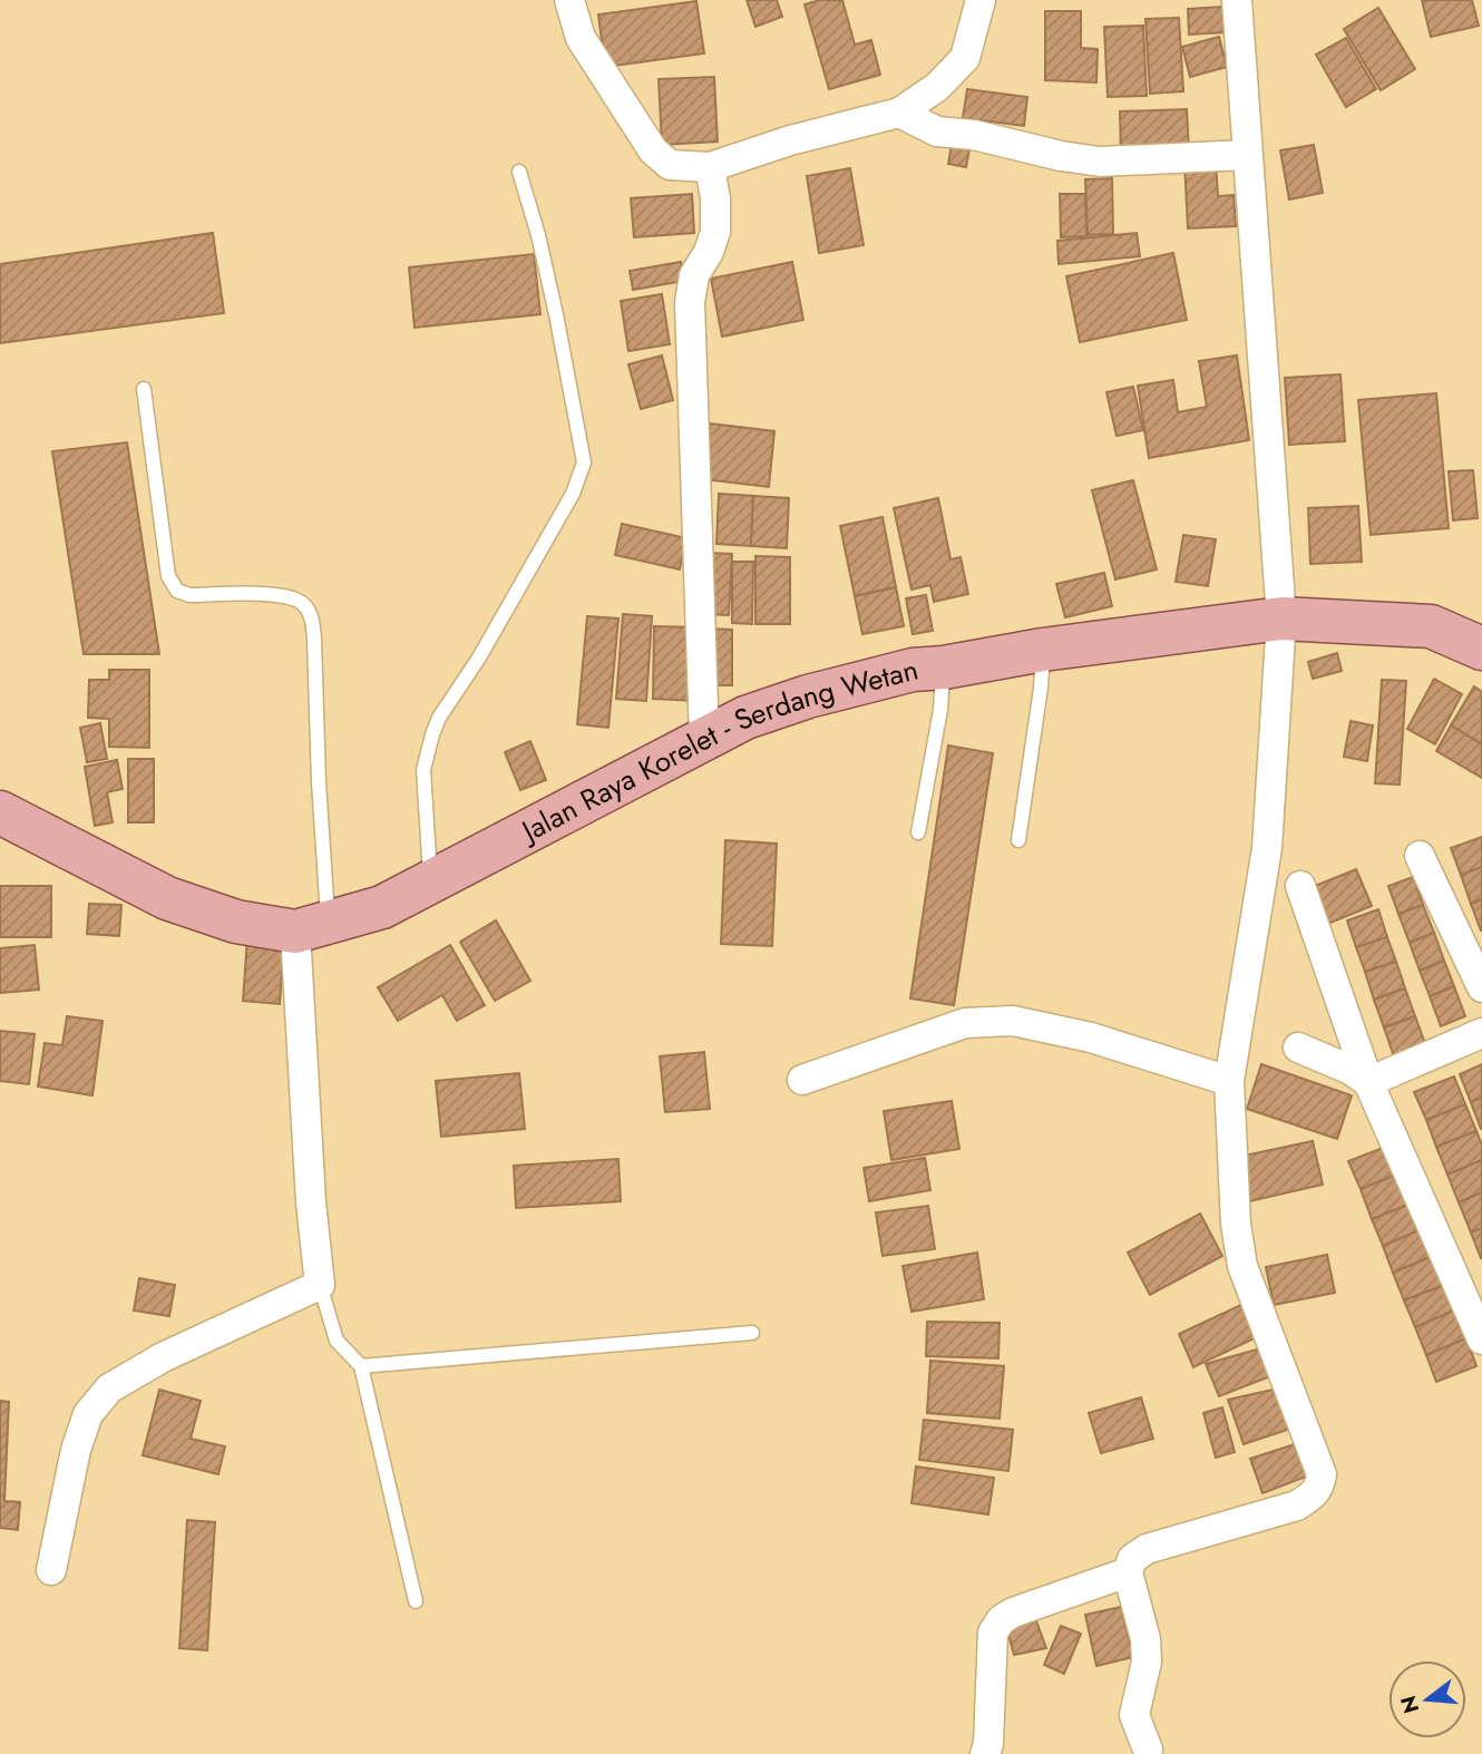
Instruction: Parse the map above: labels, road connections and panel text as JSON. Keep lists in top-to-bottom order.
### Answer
{
  "streets": {
    "main road": ["Jalan Raya Korelet - Serdang Wetan"]
  },
  "north": "left"
}
